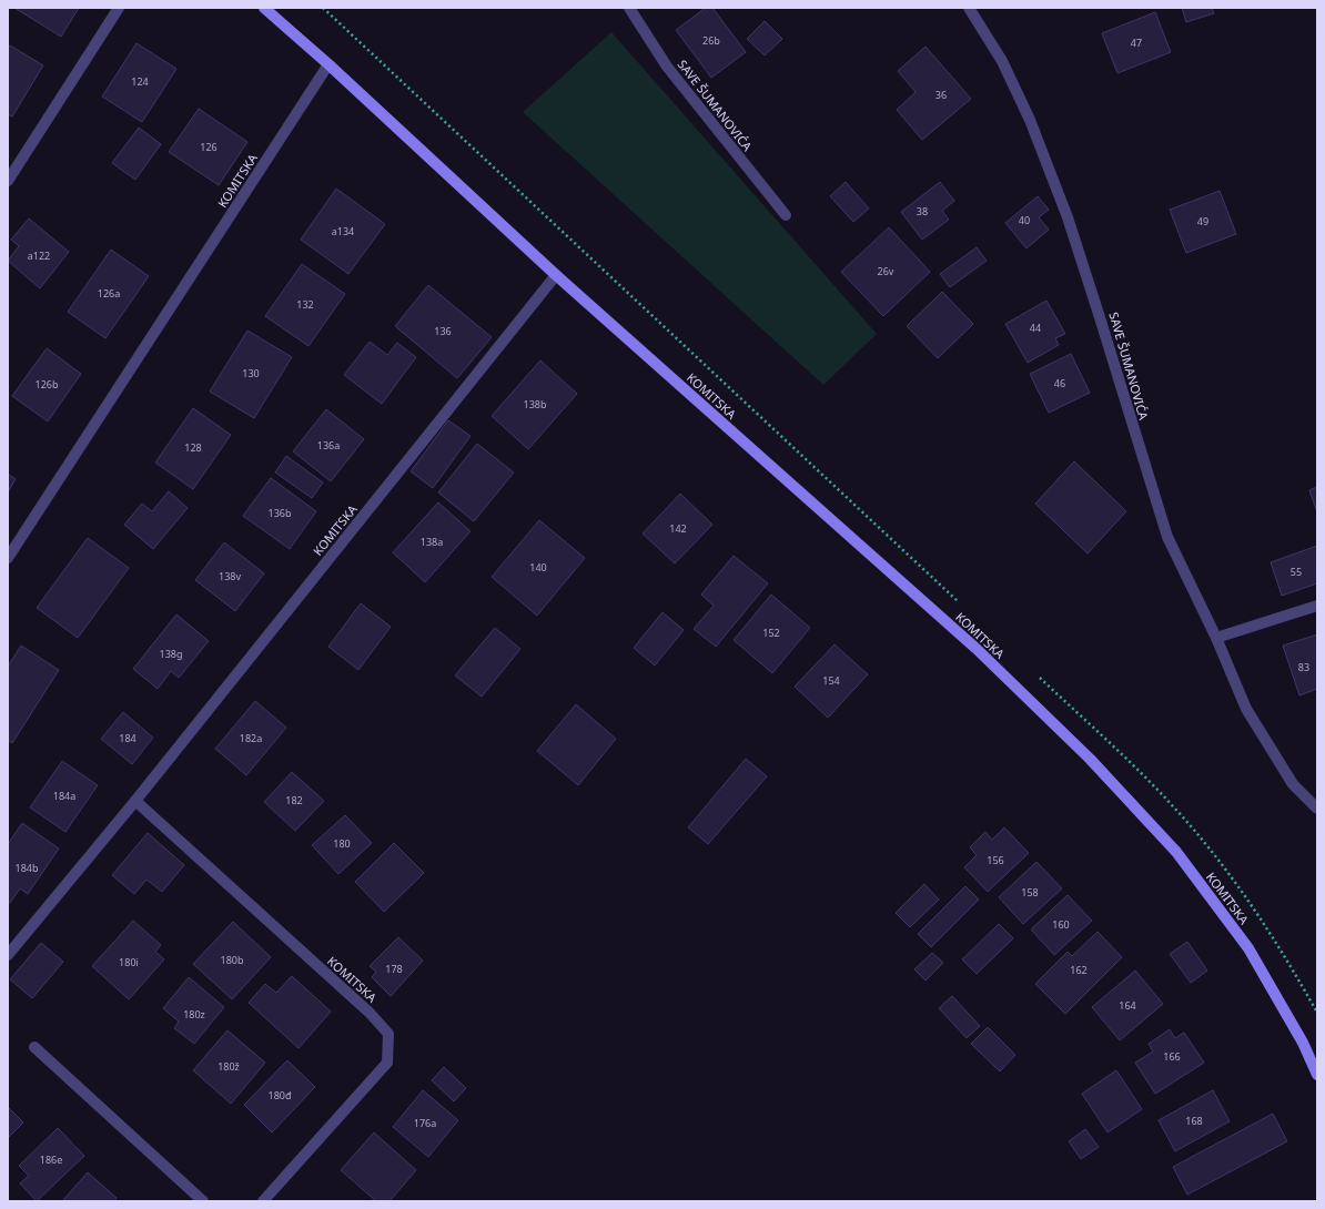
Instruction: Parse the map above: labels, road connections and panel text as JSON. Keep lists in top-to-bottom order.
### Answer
{
  "streets": {
    "main road": ["KOMITSKA"],
    "street": ["SAVE ŠUMANOVIĆA"]
  },
  "house_numbers": [
    "26b",
    "47",
    "124",
    "36",
    "126",
    "38",
    "40",
    "49",
    "a134",
    "a122",
    "26v",
    "126a",
    "132",
    "44",
    "136",
    "130",
    "46",
    "126b",
    "138b",
    "136a",
    "128",
    "136b",
    "142",
    "138a",
    "140",
    "55",
    "138v",
    "152",
    "138g",
    "83",
    "154",
    "184",
    "182a",
    "184a",
    "182",
    "180",
    "156",
    "184b",
    "158",
    "160",
    "180b",
    "180i",
    "178",
    "162",
    "164",
    "180z",
    "166",
    "180ž",
    "180đ",
    "168",
    "176a",
    "186e"
  ]
}
